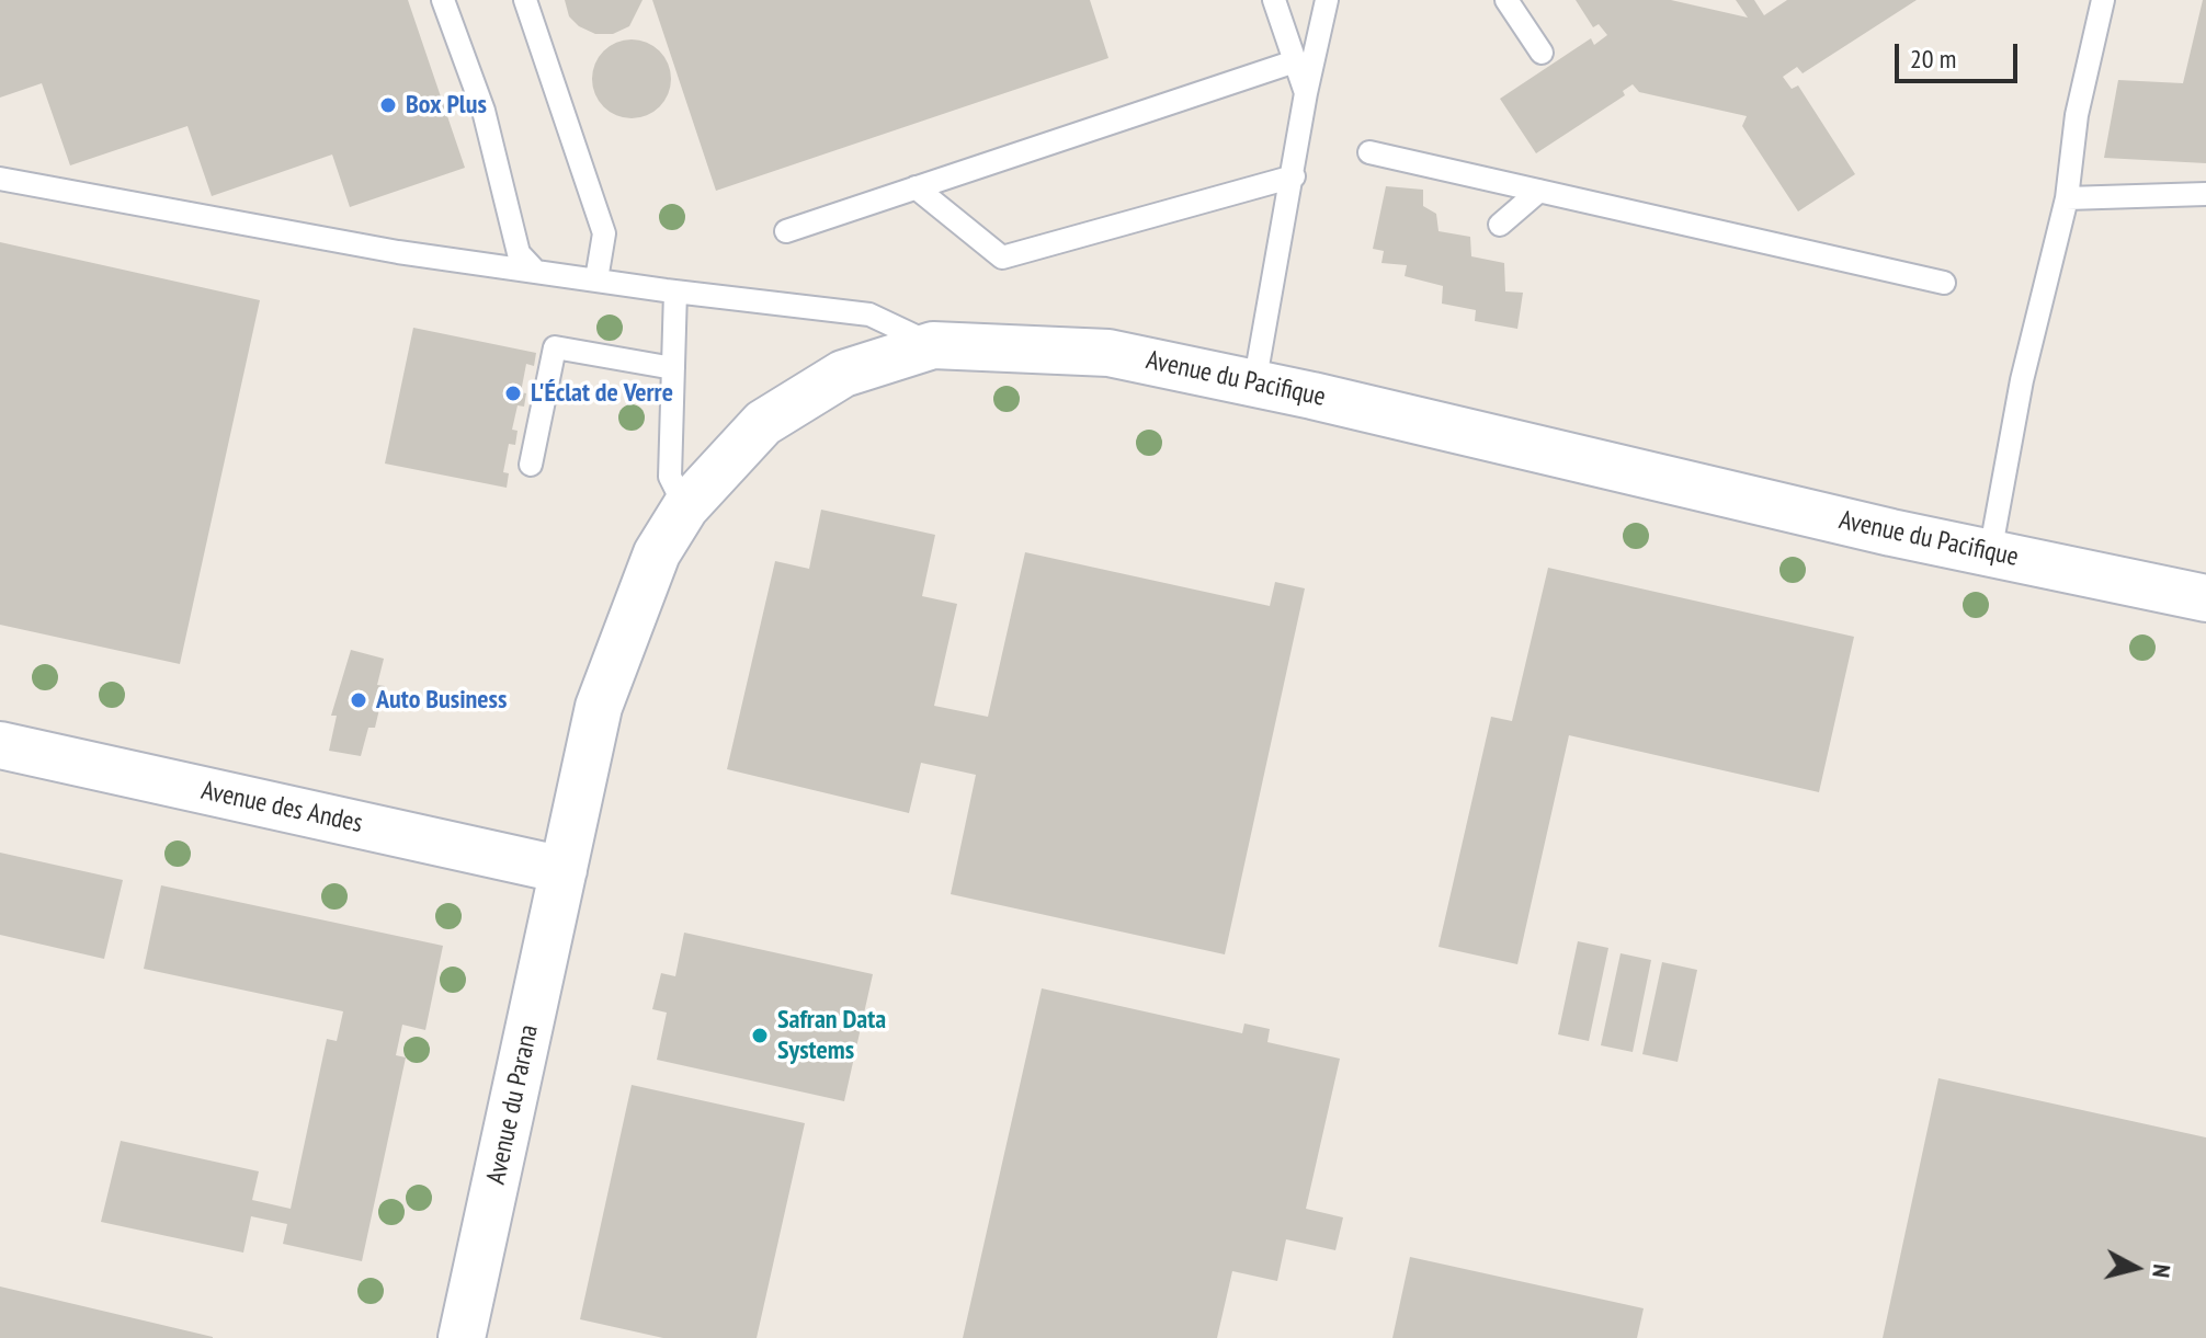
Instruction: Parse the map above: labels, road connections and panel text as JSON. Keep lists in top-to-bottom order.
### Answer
{
  "streets": {
    "street": ["Avenue du Pacifique", "Avenue des Andes", "Avenue du Parana"]
  },
  "crossings": [
    ["Avenue du Pacifique", "Avenue des Andes"],
    ["Avenue du Pacifique", "Avenue du Parana"],
    ["Avenue des Andes", "Avenue du Parana"]
  ],
  "places": [
    "Box Plus",
    "L'Éclat de Verre",
    "Auto Business",
    "Safran Data Systems"
  ],
  "scale_bar": "20 m",
  "north": "right"
}
